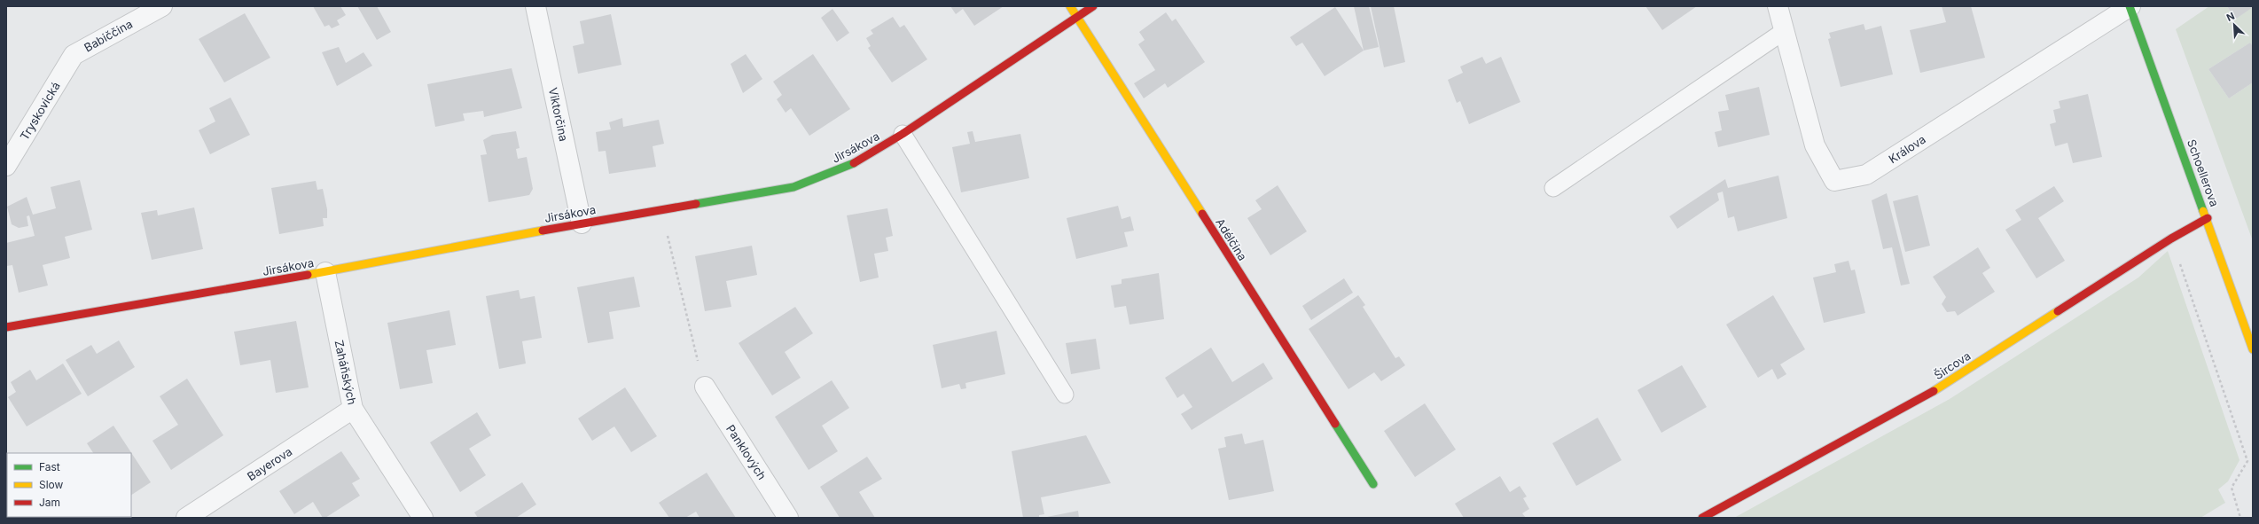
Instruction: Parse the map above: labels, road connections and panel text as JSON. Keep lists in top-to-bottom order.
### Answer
{
  "streets": {
    "street": [
      "Babiččina",
      "Tryskovická",
      "Viktorčina",
      "Jirsákova",
      "Králova",
      "Schoellerova",
      "Adélčina",
      "Šircova",
      "Zaháňských",
      "Panklových",
      "Bayerova"
    ]
  },
  "crossings": [
    ["Babiččina", "Tryskovická"],
    ["Viktorčina", "Jirsákova"],
    ["Jirsákova", "Adélčina"],
    ["Jirsákova", "Zaháňských"],
    ["Králova", "Schoellerova"],
    ["Schoellerova", "Šircova"],
    ["Zaháňských", "Bayerova"]
  ],
  "legend": ["Fast", "Slow", "Jam"],
  "north": "top left"
}
